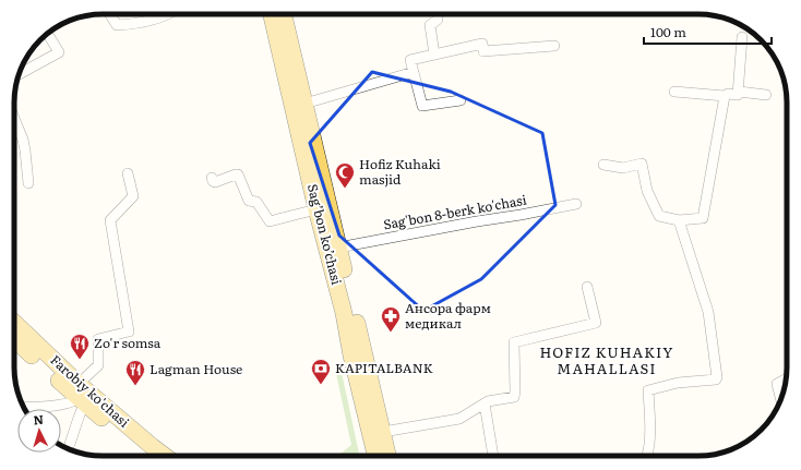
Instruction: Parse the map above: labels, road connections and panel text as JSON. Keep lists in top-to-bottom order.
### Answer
{
  "streets": {
    "main road": ["Sag’bon ko’chasi", "Farobiy ko'chasi"],
    "street": ["Sag'bon 8-berk ko'chasi"]
  },
  "crossings": [
    ["Sag'bon 8-berk ko'chasi", "Sag’bon ko’chasi"]
  ],
  "districts": ["HOFIZ KUHAKIY MAHALLASI"],
  "places": {
    "mosque": ["Hofiz Kuhaki masjid"],
    "pharmacy": ["Ансора фарм медикал"],
    "restaurant": ["Zo'r somsa", "Lagman House"],
    "bank": ["KAPITALBANK"]
  },
  "scale_bar": "100 m",
  "north": "top"
}
